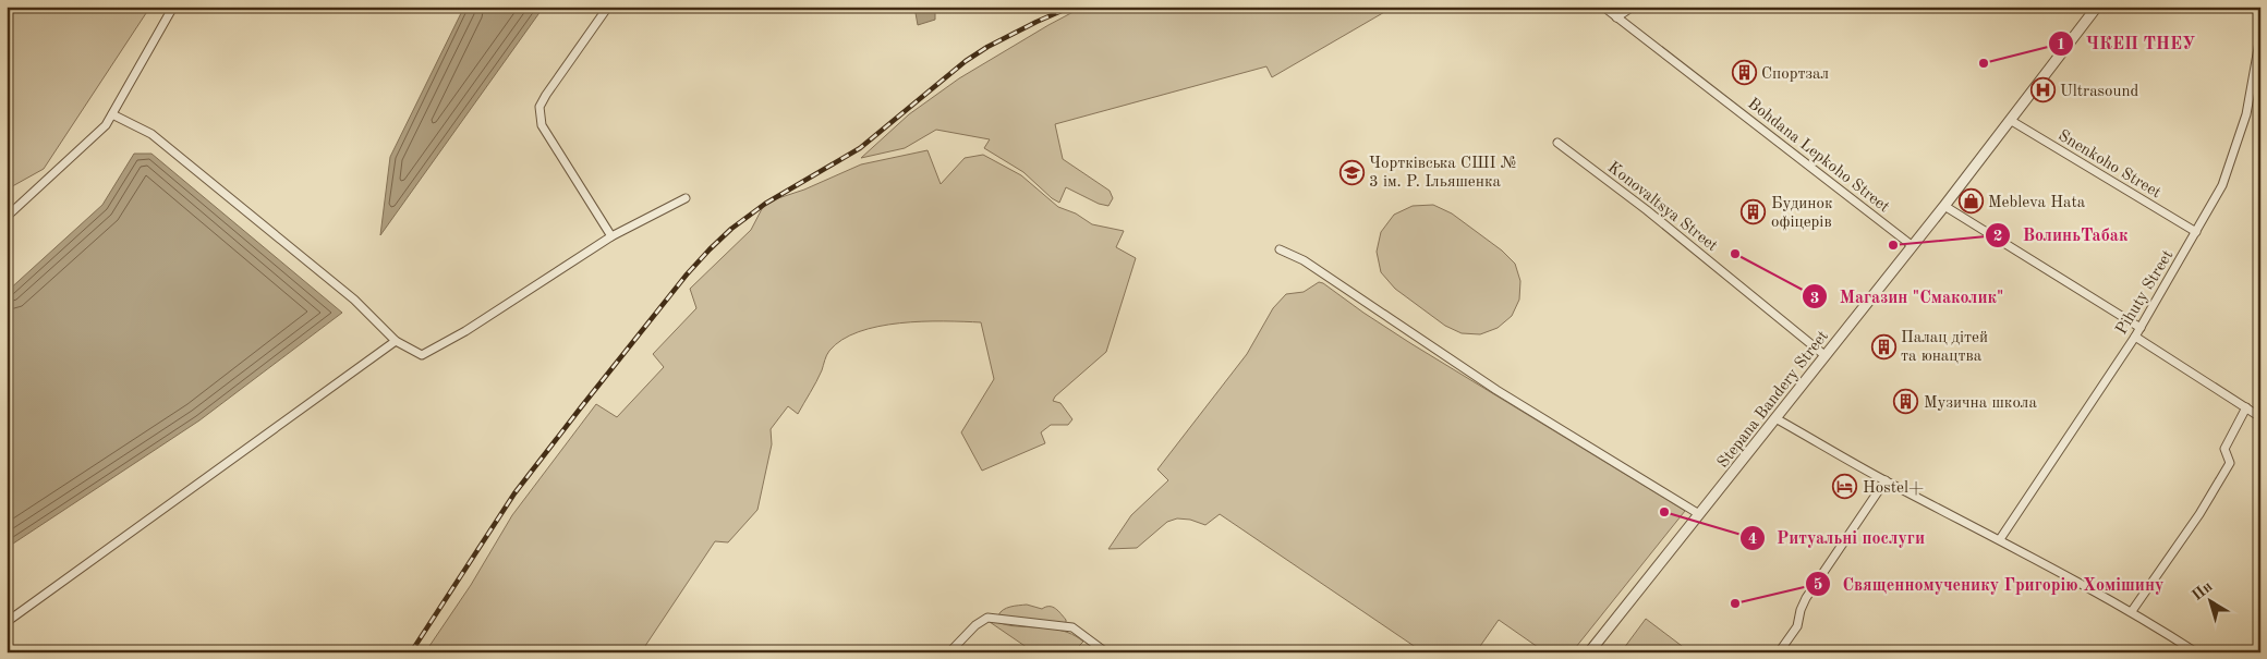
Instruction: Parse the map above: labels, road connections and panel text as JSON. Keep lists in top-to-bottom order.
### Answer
{
  "streets": {
    "street": [
      "Bohdana Lepkoho Street",
      "Snenkoho Street",
      "Konovaltsya Street",
      "Pihuty Street",
      "Stepana Bandery Street"
    ]
  },
  "crossings": [
    ["Bohdana Lepkoho Street", "Stepana Bandery Street"],
    ["Snenkoho Street", "Pihuty Street"],
    ["Snenkoho Street", "Stepana Bandery Street"],
    ["Konovaltsya Street", "Stepana Bandery Street"]
  ],
  "places": {
    "other": [
      "ЧКЕП ТНЕУ",
      "ВолиньТабак",
      "Магазин \"Смаколик\"",
      "Ритуальні послуги",
      "Священномученику Григорію Хомішину"
    ],
    "building": [
      "Спортзал",
      "Будинок офіцерів",
      "Палац дітей та юнацтва",
      "Музична школа"
    ],
    "hospital": ["Ultrasound"],
    "school or university": ["Чортківська СШІ № 3 ім. Р. Ільяшенка"],
    "shop": ["Mebleva Hata"],
    "hotel": ["Hostel+"]
  },
  "north": "top left"
}
